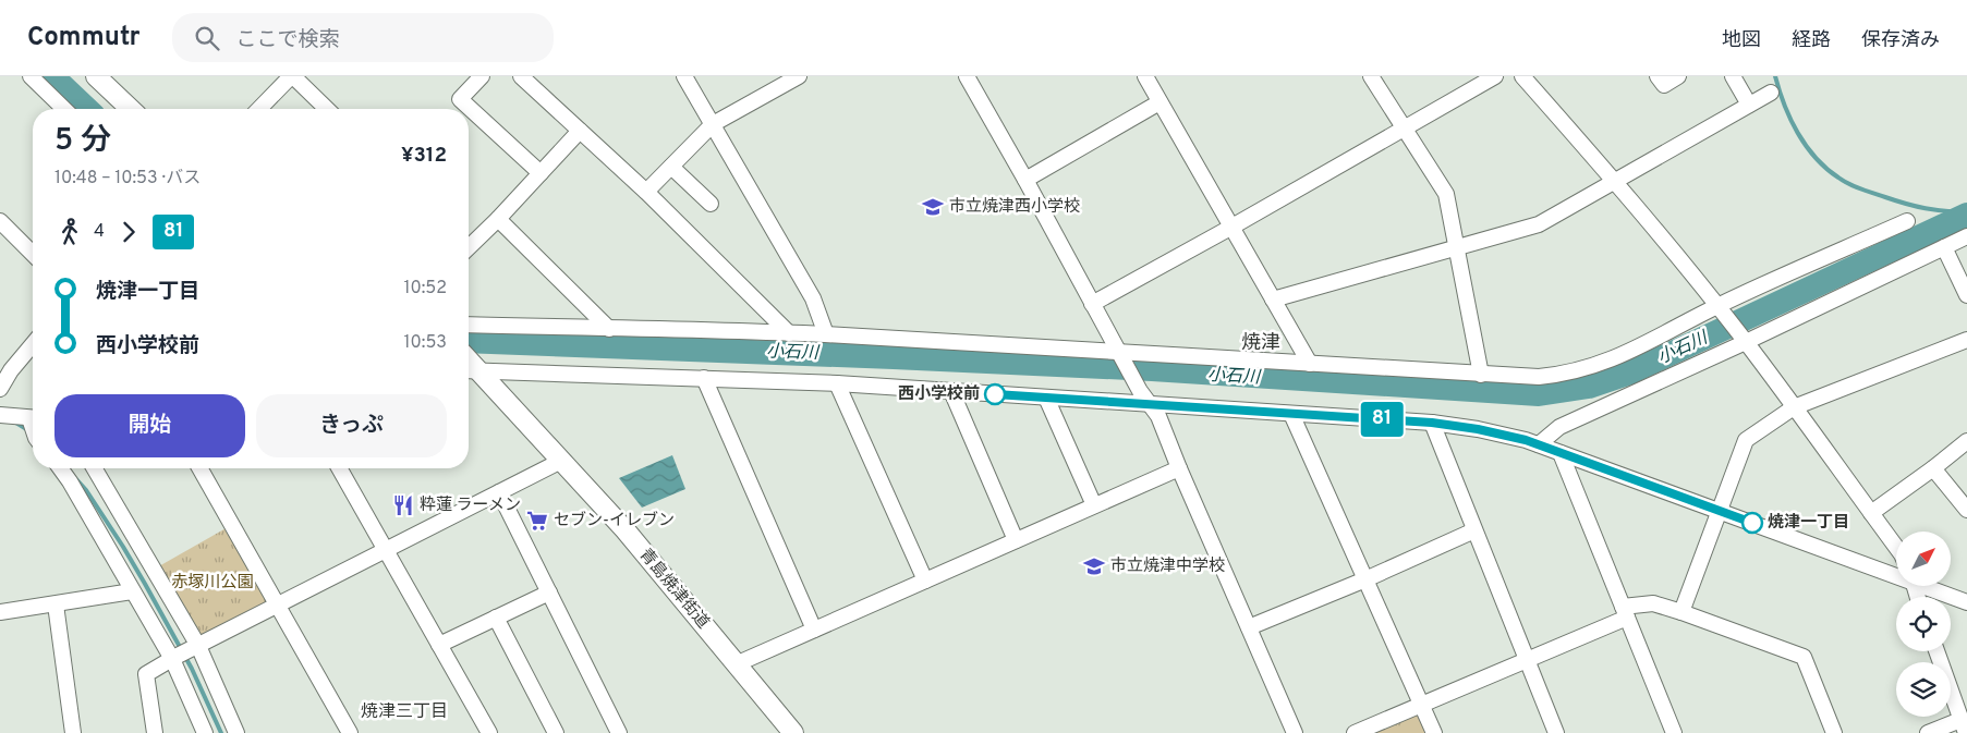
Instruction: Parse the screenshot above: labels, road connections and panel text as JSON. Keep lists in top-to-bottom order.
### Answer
{
  "streets": {
    "main road": ["青島焼津街道"]
  },
  "districts": ["焼津", "焼津三丁目"],
  "water": ["小石川"],
  "parks": ["赤塚川公園"],
  "places": {
    "school or university": ["市立焼津西小学校", "市立焼津中学校"],
    "other": ["西小学校前", "焼津一丁目"],
    "restaurant": ["粋蓮 ラーメン"],
    "supermarket": ["セブン-イレブン"]
  },
  "lines": ["bus line 81"],
  "north": "top right",
  "page": {
    "header": "Commutr",
    "search": "ここで検索",
    "nav": ["地図", "経路", "保存済み"],
    "on_map": "81",
    "heading": ["5 分", "10:48 – 10:53 · バス", "¥312"],
    "legs": ["4", "81"],
    "list": [
      {
        "name": "焼津一丁目",
        "value": "10:52"
      },
      {
        "name": "西小学校前",
        "value": "10:53"
      }
    ],
    "buttons": ["開始", "きっぷ"]
  }
}
